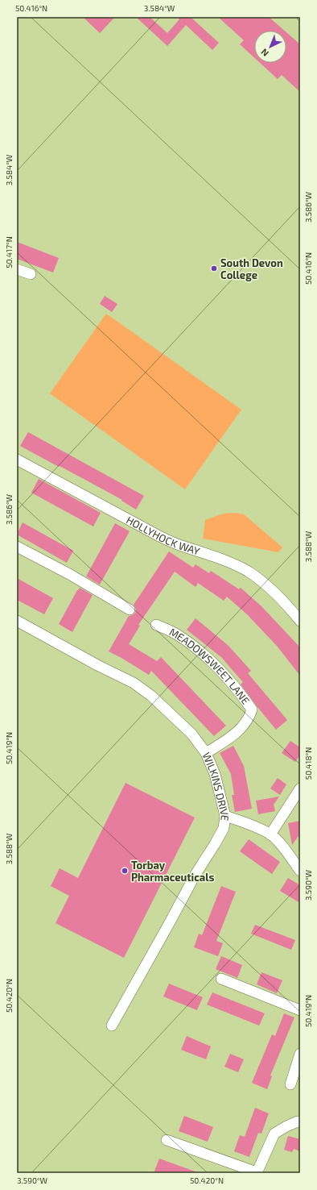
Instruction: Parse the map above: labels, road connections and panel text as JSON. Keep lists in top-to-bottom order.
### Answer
{
  "streets": {
    "street": ["HOLLYHOCK WAY", "MEADOWSWEET LANE", "WILKINS DRIVE"]
  },
  "crossings": [
    ["MEADOWSWEET LANE", "WILKINS DRIVE"]
  ],
  "places": ["South Devon College", "Torbay Pharmaceuticals"],
  "north": "bottom left",
  "coordinates": [
    "50.416°N",
    "3.584°W",
    "3.586°W",
    "50.417°N",
    "3.588°W",
    "50.419°N",
    "50.418°N",
    "3.590°W",
    "50.420°N"
  ]
}
